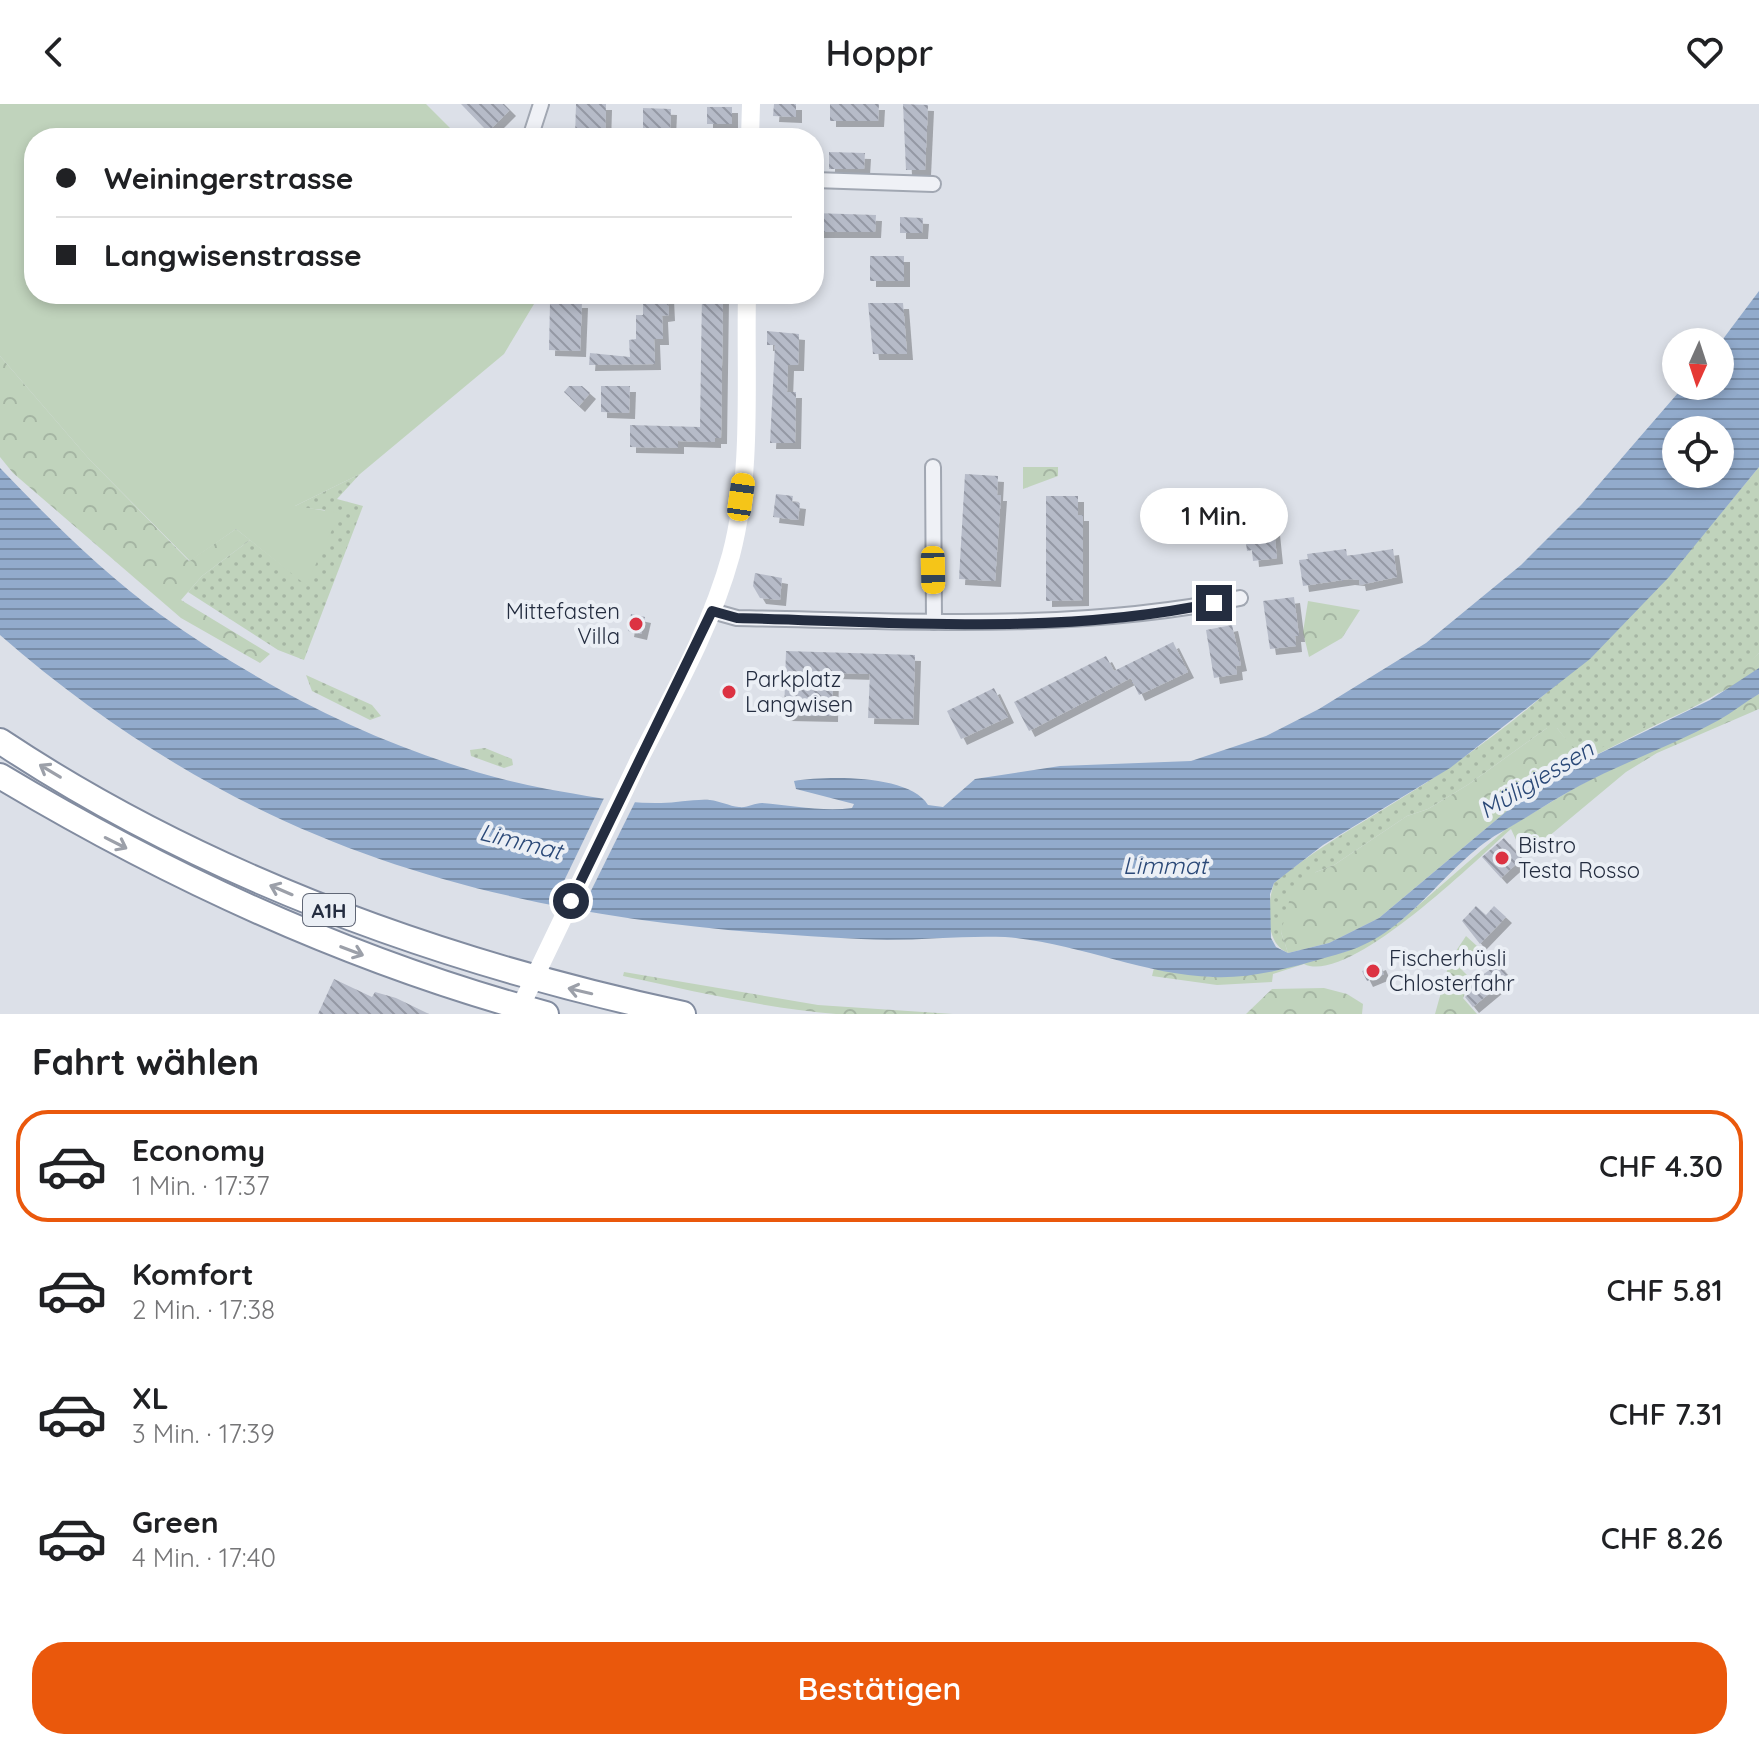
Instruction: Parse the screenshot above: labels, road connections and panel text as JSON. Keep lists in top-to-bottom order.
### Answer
{
  "streets": {
    "highway": ["A1H"]
  },
  "water": ["Müligiessen", "Limmat"],
  "places": [
    "Mittefasten Villa",
    "Parkplatz Langwisen",
    "Bistro Testa Rosso",
    "Fischerhüsli Chlosterfahr"
  ],
  "north": "bottom",
  "page": {
    "header": "Hoppr",
    "banner": ["Weiningerstrasse", "Langwisenstrasse"],
    "bubble": "1 Min.",
    "heading": "Fahrt wählen",
    "list": [
      {
        "name": "Economy",
        "note": "1 Min. · 17:37",
        "value": "CHF 4.30"
      },
      {
        "name": "Komfort",
        "note": "2 Min. · 17:38",
        "value": "CHF 5.81"
      },
      {
        "name": "XL",
        "note": "3 Min. · 17:39",
        "value": "CHF 7.31"
      },
      {
        "name": "Green",
        "note": "4 Min. · 17:40",
        "value": "CHF 8.26"
      }
    ],
    "buttons": "Bestätigen"
  }
}
